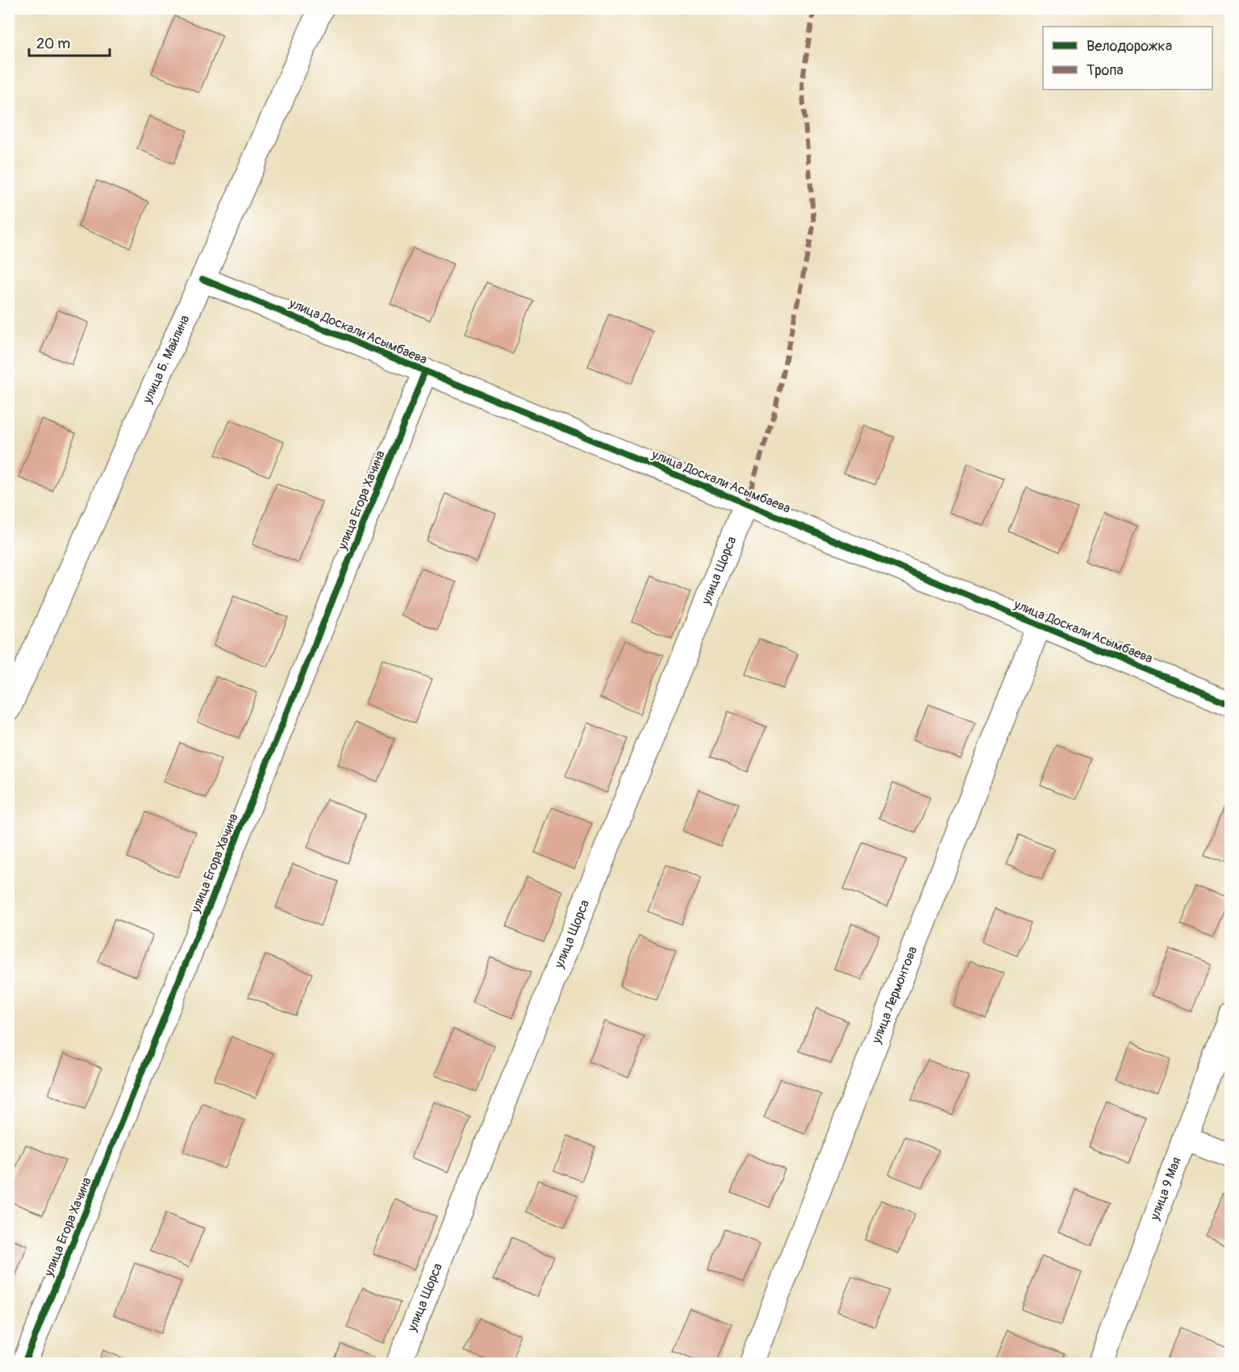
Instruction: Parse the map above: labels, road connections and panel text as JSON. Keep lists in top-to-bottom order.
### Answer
{
  "streets": {
    "street": [
      "улица Доскали Асымбаева",
      "улица Б. Майлина",
      "улица Егора Хачина",
      "улица Щорса",
      "улица Лермонтова",
      "улица 9 Мая"
    ]
  },
  "crossings": [
    ["улица Доскали Асымбаева", "улица Б. Майлина"],
    ["улица Доскали Асымбаева", "улица Егора Хачина"],
    ["улица Доскали Асымбаева", "улица Щорса"],
    ["улица Доскали Асымбаева", "улица Лермонтова"]
  ],
  "legend": ["Велодорожка", "Тропа"],
  "scale_bar": "20 m"
}
